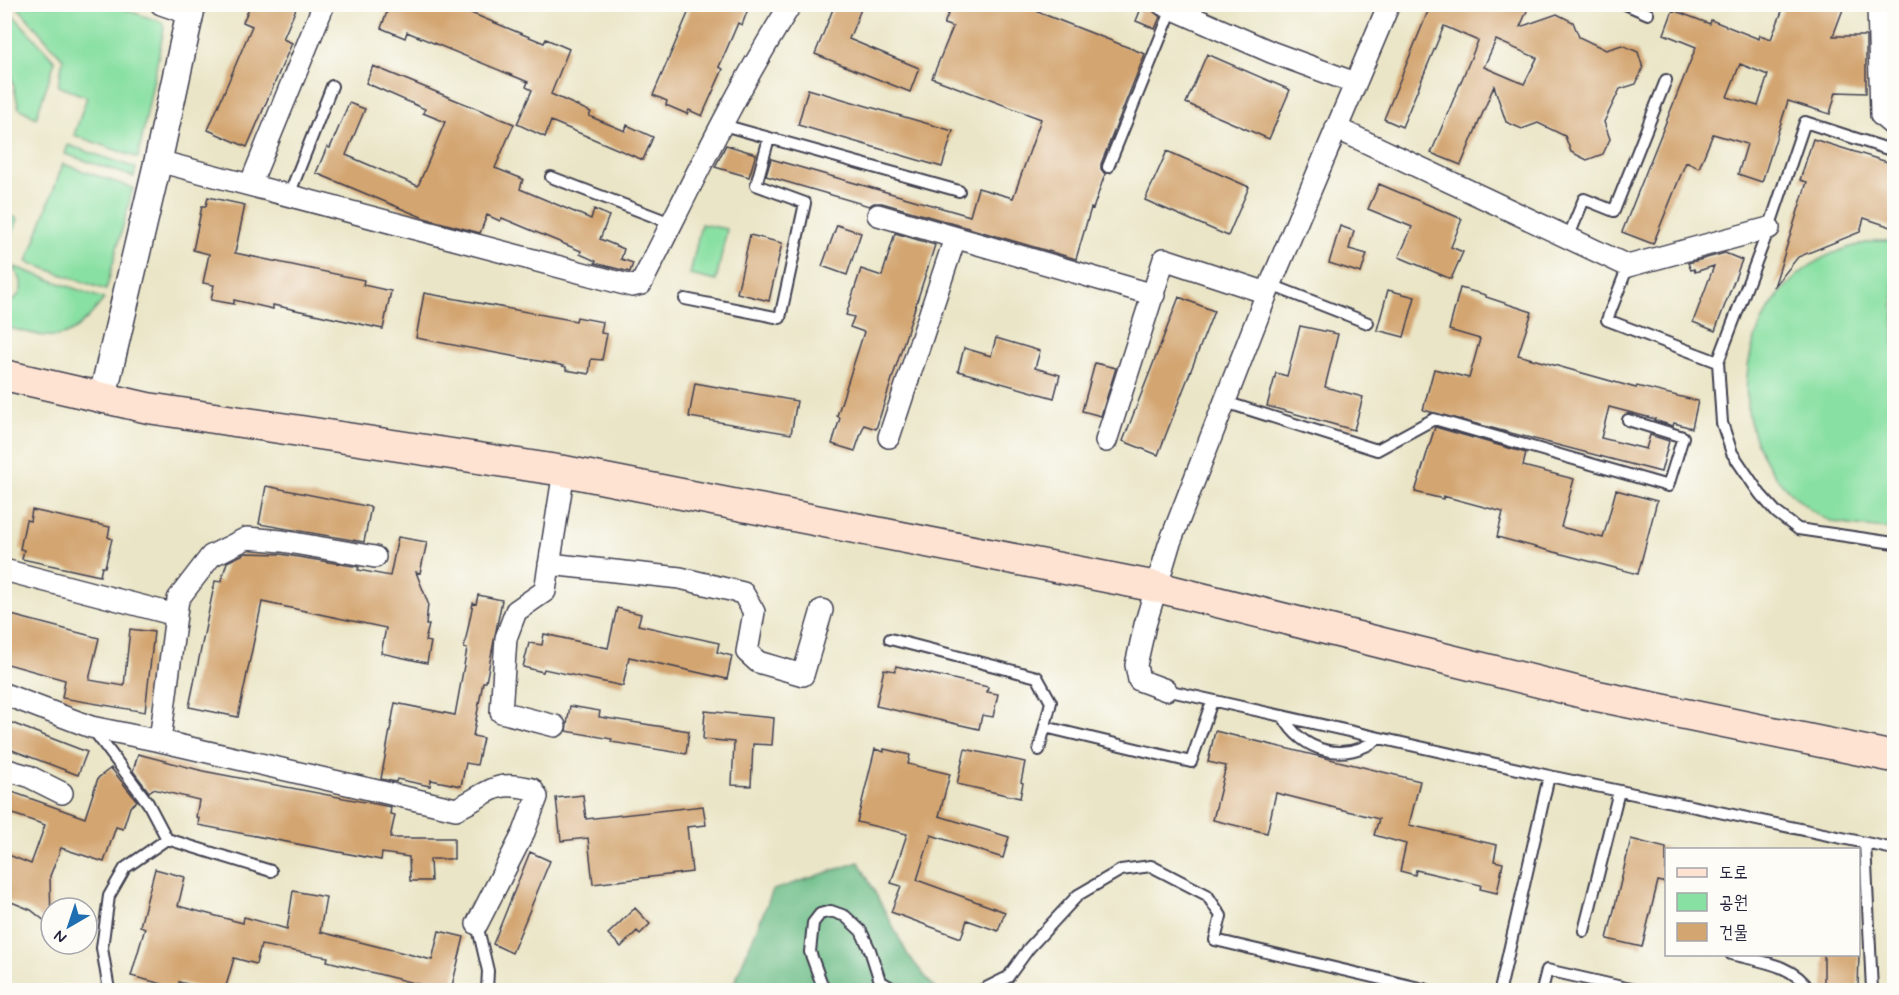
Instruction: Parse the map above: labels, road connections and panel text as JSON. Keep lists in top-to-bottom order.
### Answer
{
  "legend": ["도로", "공원", "건물"],
  "north": "bottom left"
}
